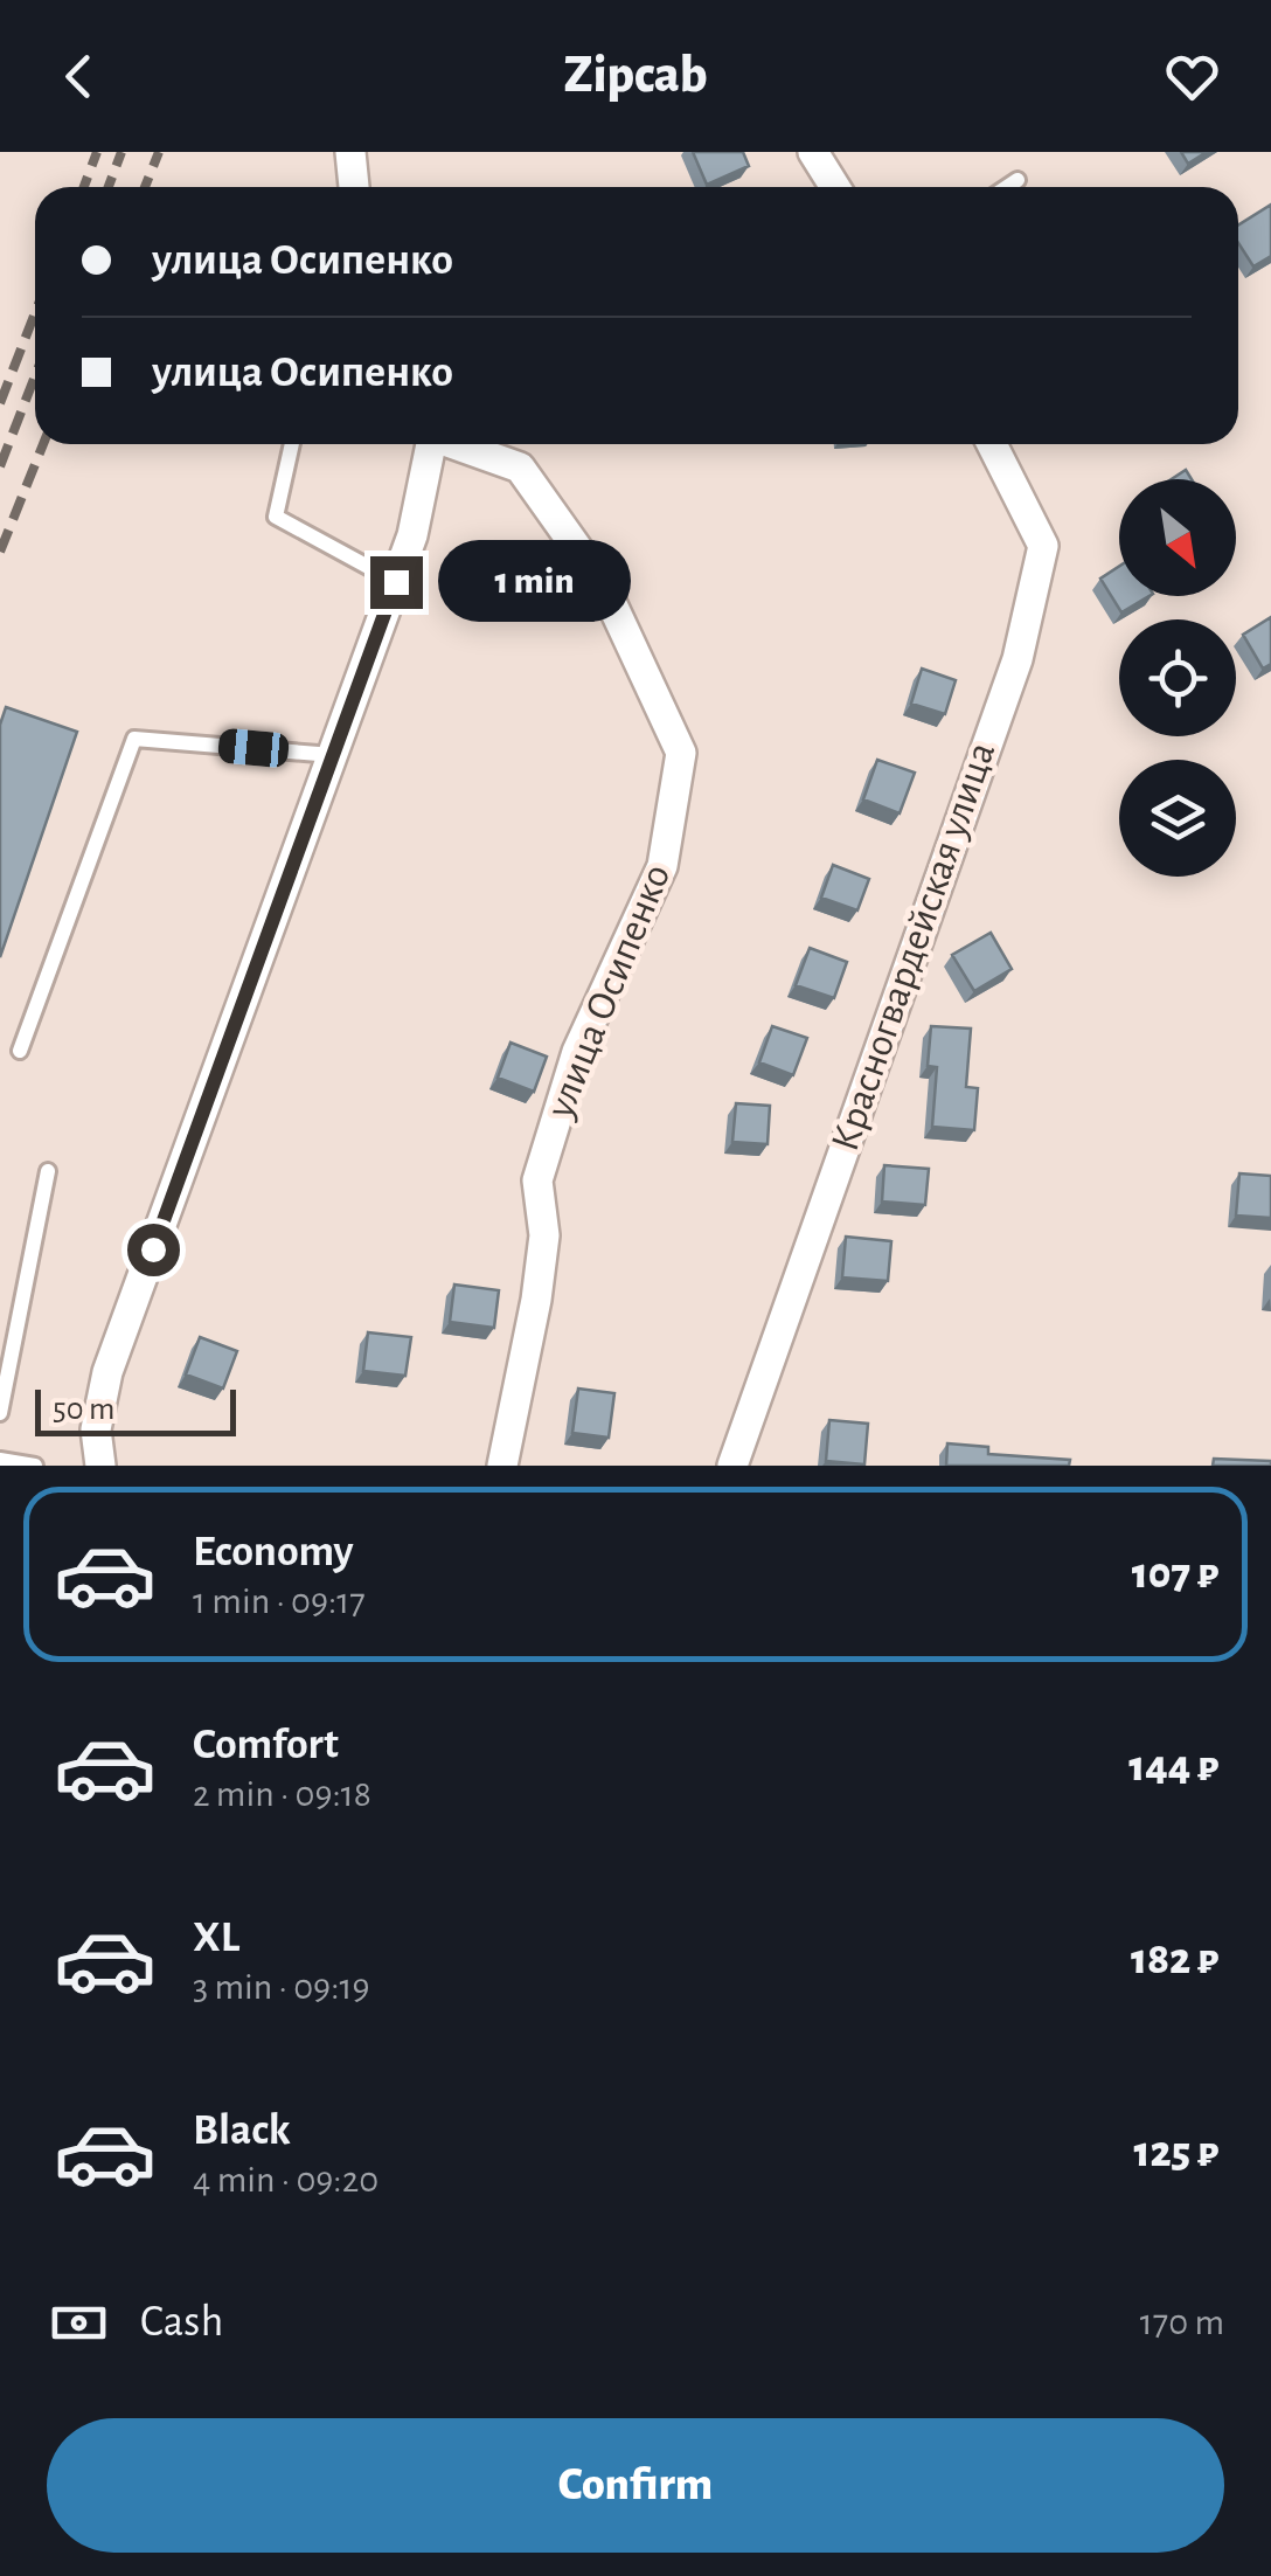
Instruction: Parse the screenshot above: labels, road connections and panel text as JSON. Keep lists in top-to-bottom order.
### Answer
{
  "streets": {
    "street": ["Красногвардейская улица", "улица Осипенко"]
  },
  "scale_bar": "50 m",
  "north": "bottom right",
  "page": {
    "header": "Zipcab",
    "banner": ["улица Осипенко", "улица Осипенко"],
    "bubble": "1 min",
    "scale": "50 m",
    "list": [
      {
        "name": "Economy",
        "note": "1 min · 09:17",
        "value": "107 ₽"
      },
      {
        "name": "Comfort",
        "note": "2 min · 09:18",
        "value": "144 ₽"
      },
      {
        "name": "XL",
        "note": "3 min · 09:19",
        "value": "182 ₽"
      },
      {
        "name": "Black",
        "note": "4 min · 09:20",
        "value": "125 ₽"
      }
    ],
    "pay": ["Cash", "170 m"],
    "buttons": "Confirm"
  }
}
